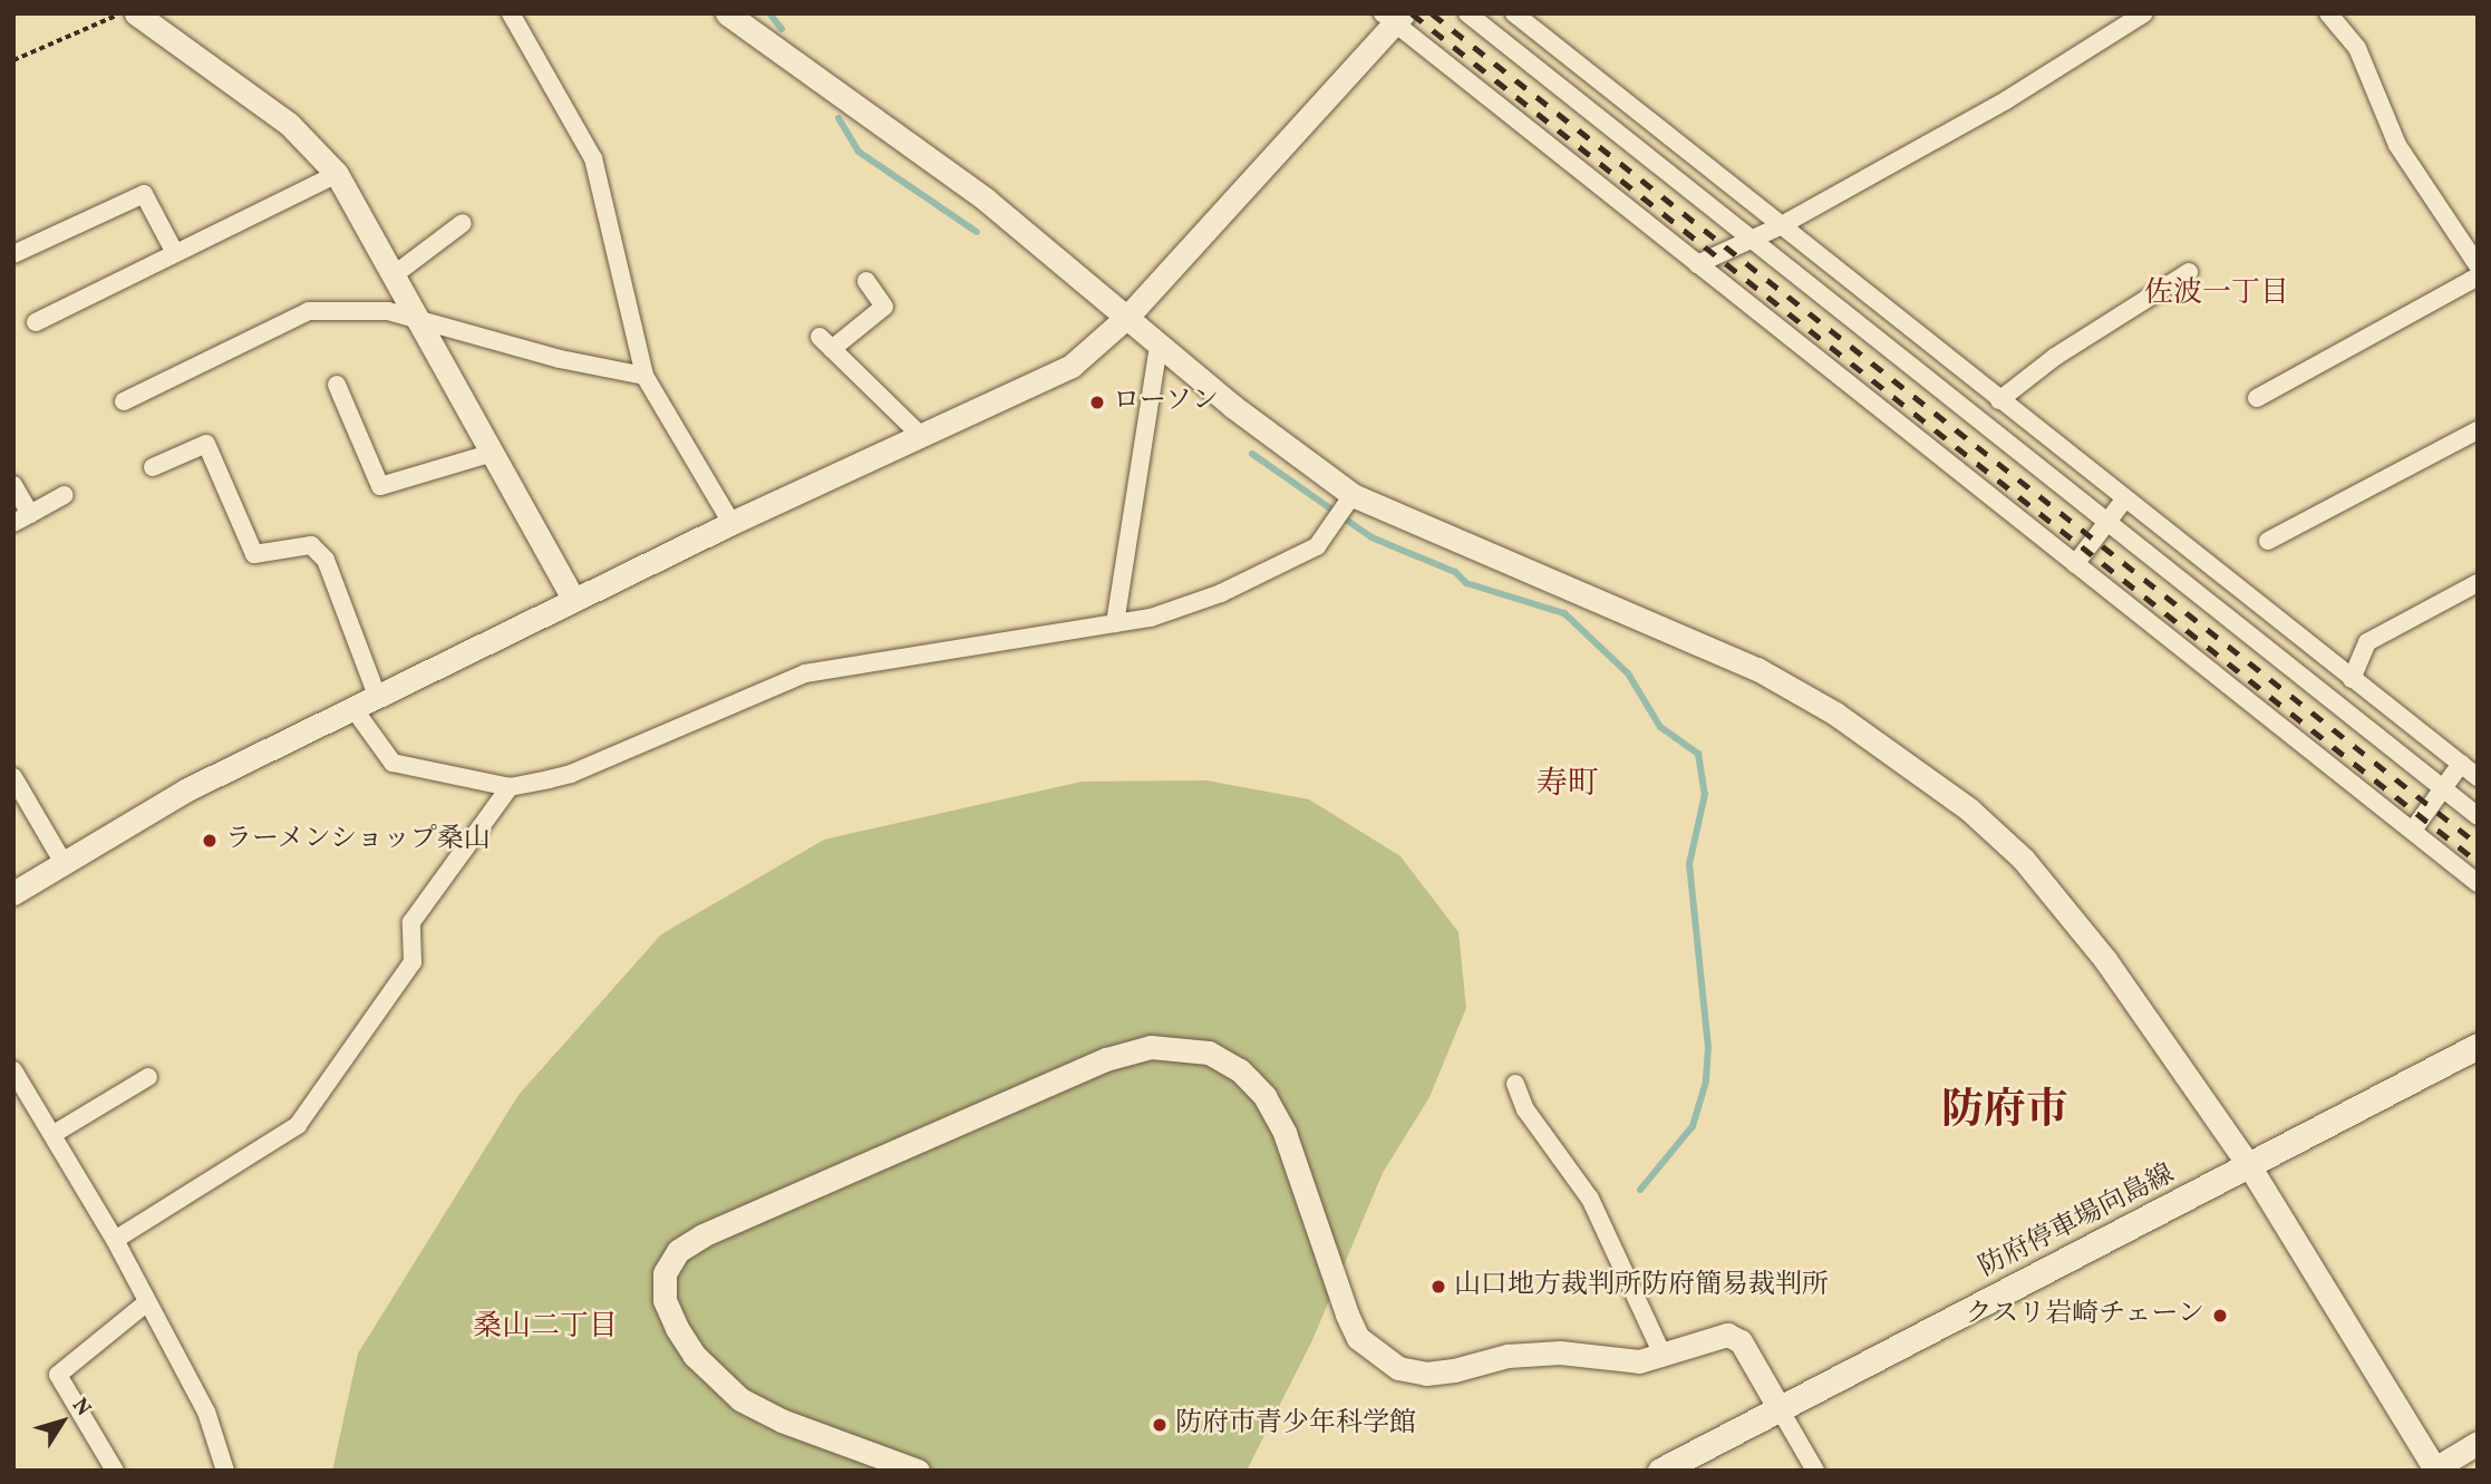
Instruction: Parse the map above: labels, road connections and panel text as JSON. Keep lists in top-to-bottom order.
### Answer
{
  "streets": {
    "main road": ["防府停車場向島線"]
  },
  "districts": [
    "佐波一丁目",
    "寿町",
    "防府市",
    "桑山二丁目"
  ],
  "places": [
    "ローソン",
    "ラーメンショップ桑山",
    "山口地方裁判所防府簡易裁判所",
    "クスリ岩崎チェーン",
    "防府市青少年科学館"
  ],
  "north": "top right"
}
